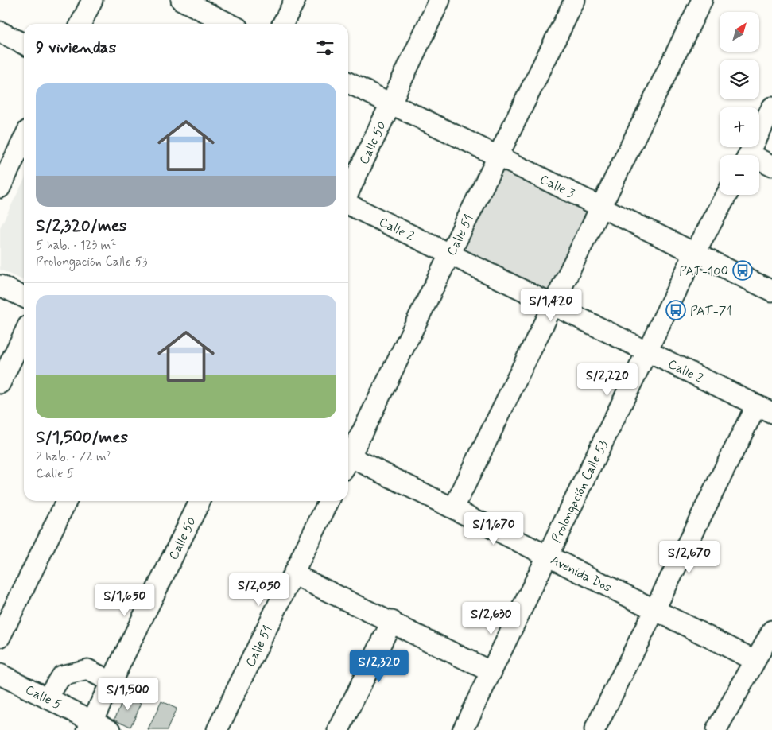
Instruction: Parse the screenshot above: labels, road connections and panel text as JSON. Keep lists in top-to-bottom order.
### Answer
{
  "streets": {
    "street": [
      "Calle 50",
      "Calle 3",
      "Calle 2",
      "Calle 51",
      "Prolongación Calle 53",
      "Avenida Dos",
      "Calle 5"
    ]
  },
  "crossings": [
    ["Calle 50", "Calle 3"],
    ["Calle 50", "Calle 5"],
    ["Calle 3", "Calle 51"],
    ["Calle 3", "Prolongación Calle 53"],
    ["Calle 2", "Calle 51"],
    ["Calle 2", "Prolongación Calle 53"],
    ["Prolongación Calle 53", "Avenida Dos"]
  ],
  "places": {
    "bus stop": ["PAT-100", "PAT-71"]
  },
  "north": "top right",
  "page": {
    "map_buttons": ["+", "−"],
    "heading": "9 viviendas",
    "list": [
      {
        "name": "S/2,320/mes",
        "note": "5 hab. · 123 m² · Prolongación Calle 53"
      },
      {
        "name": "S/1,500/mes",
        "note": "2 hab. · 72 m² · Calle 5"
      }
    ],
    "price": [
      "S/1,420",
      "S/2,220",
      "S/1,670",
      "S/2,670",
      "S/2,050",
      "S/1,650",
      "S/2,630",
      "S/2,320",
      "S/1,500"
    ]
  }
}
